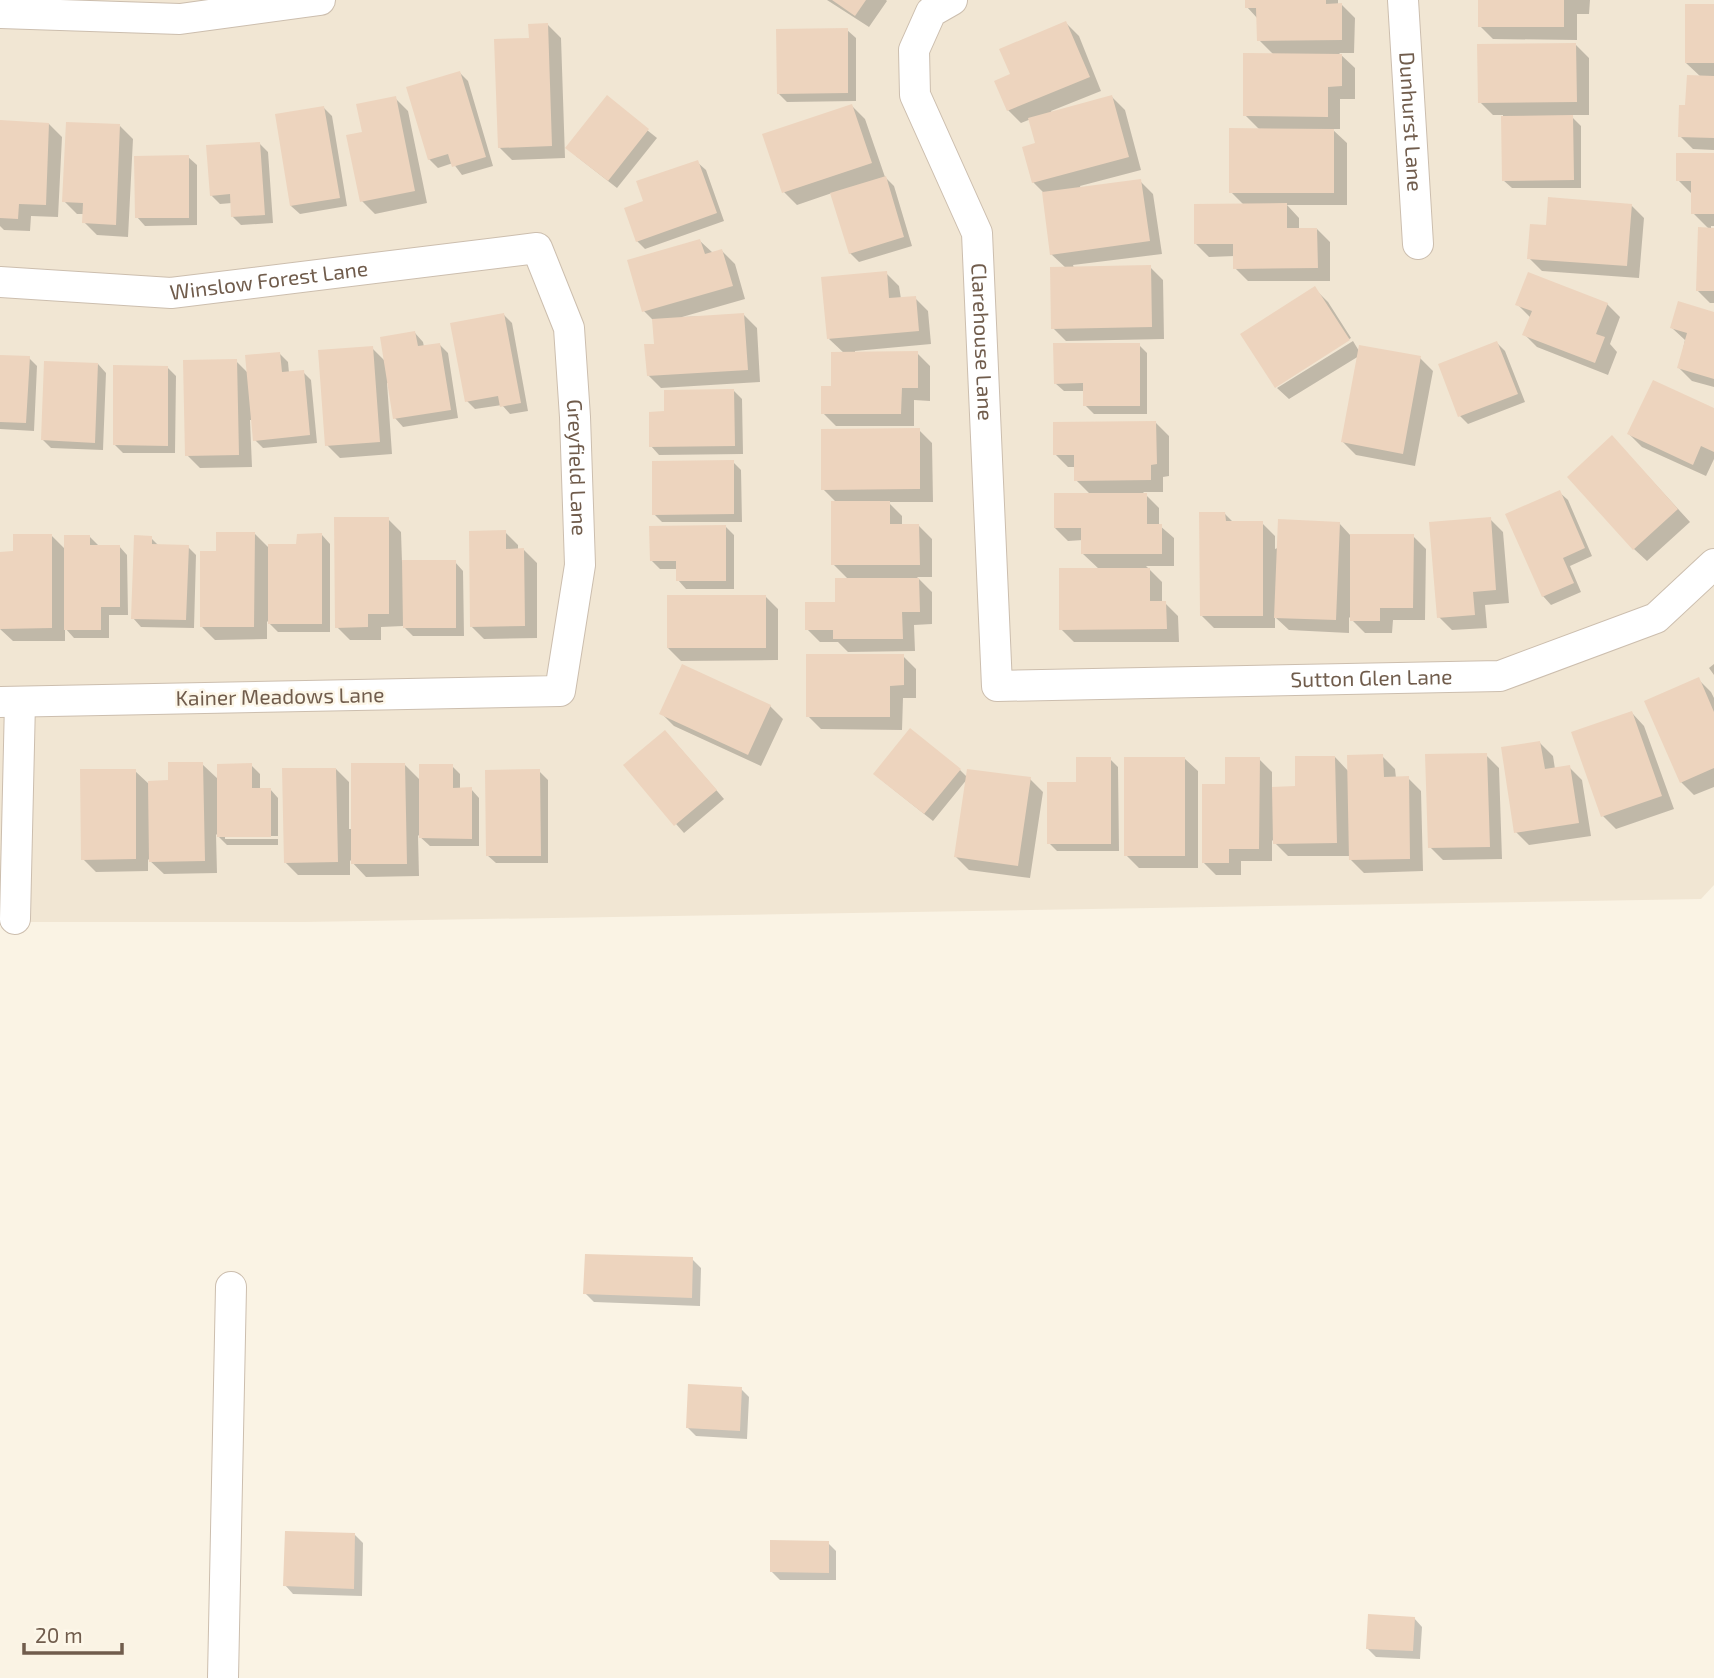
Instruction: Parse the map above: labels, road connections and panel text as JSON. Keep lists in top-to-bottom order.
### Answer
{
  "streets": {
    "street": [
      "Dunhurst Lane",
      "Winslow Forest Lane",
      "Clarehouse Lane",
      "Greyfield Lane",
      "Sutton Glen Lane",
      "Kainer Meadows Lane"
    ]
  },
  "crossings": [
    ["Winslow Forest Lane", "Greyfield Lane"],
    ["Clarehouse Lane", "Sutton Glen Lane"],
    ["Greyfield Lane", "Kainer Meadows Lane"]
  ],
  "scale_bar": "20 m"
}
